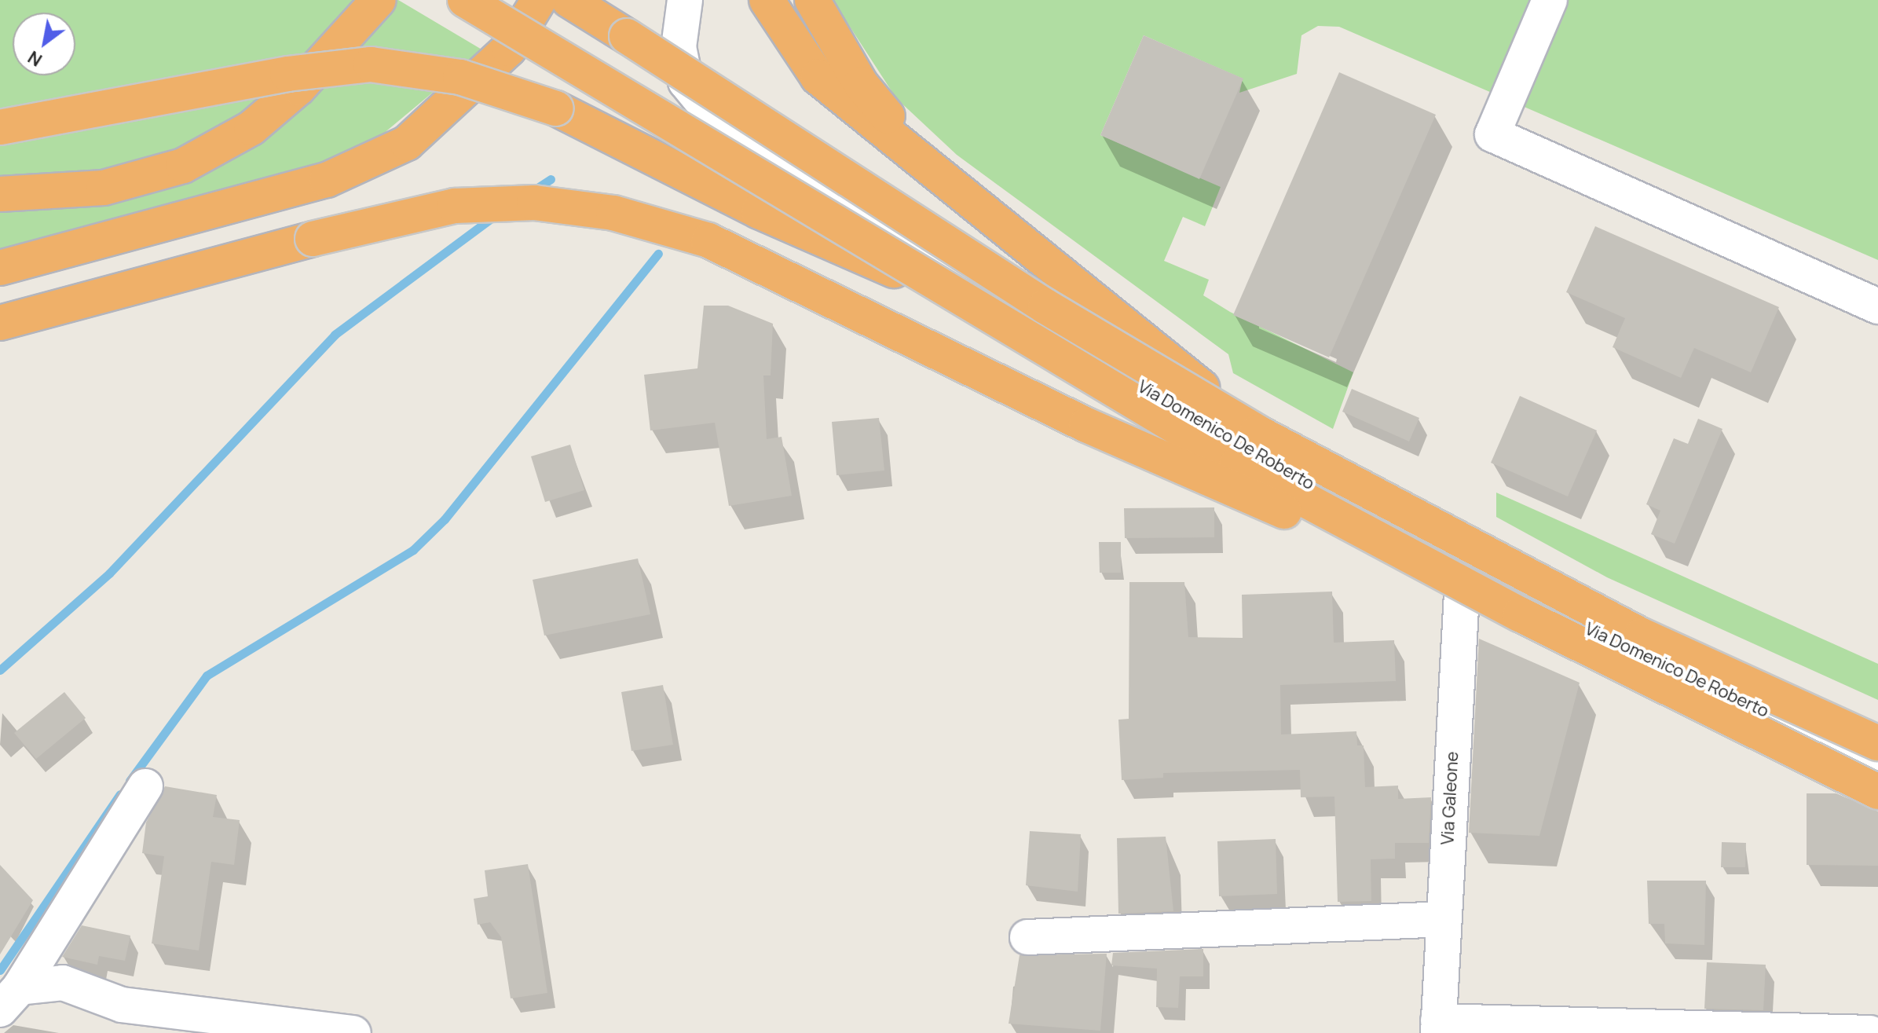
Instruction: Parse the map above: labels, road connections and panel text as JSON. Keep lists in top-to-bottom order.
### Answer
{
  "streets": {
    "street": ["Via Domenico De Roberto", "Via Galeone"]
  },
  "crossings": [
    ["Via Domenico De Roberto", "Via Galeone"]
  ],
  "north": "bottom left"
}
